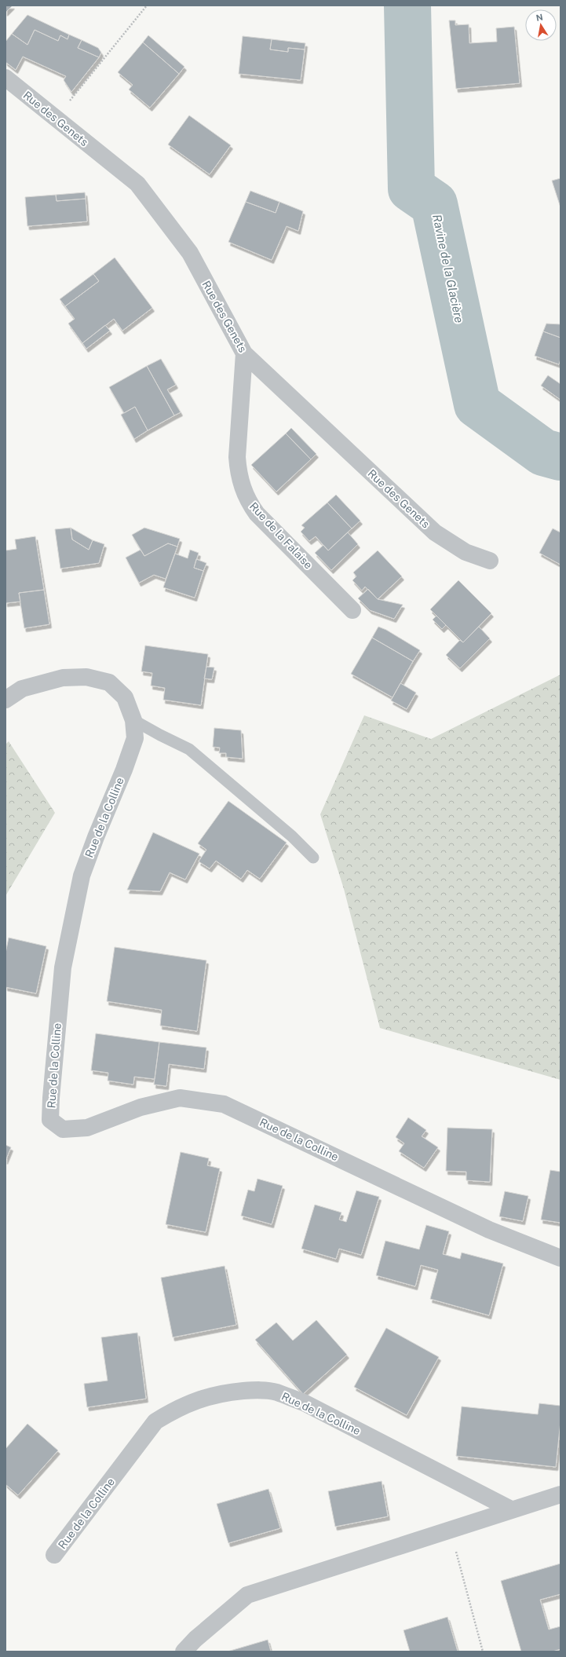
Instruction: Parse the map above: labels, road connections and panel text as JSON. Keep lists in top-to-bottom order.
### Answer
{
  "streets": {
    "street": ["Rue des Genets", "Rue de la Falaise", "Rue de la Colline"]
  },
  "crossings": [
    ["Rue des Genets", "Rue de la Falaise"]
  ],
  "water": ["Ravine de la Glacière"],
  "north": "top"
}
